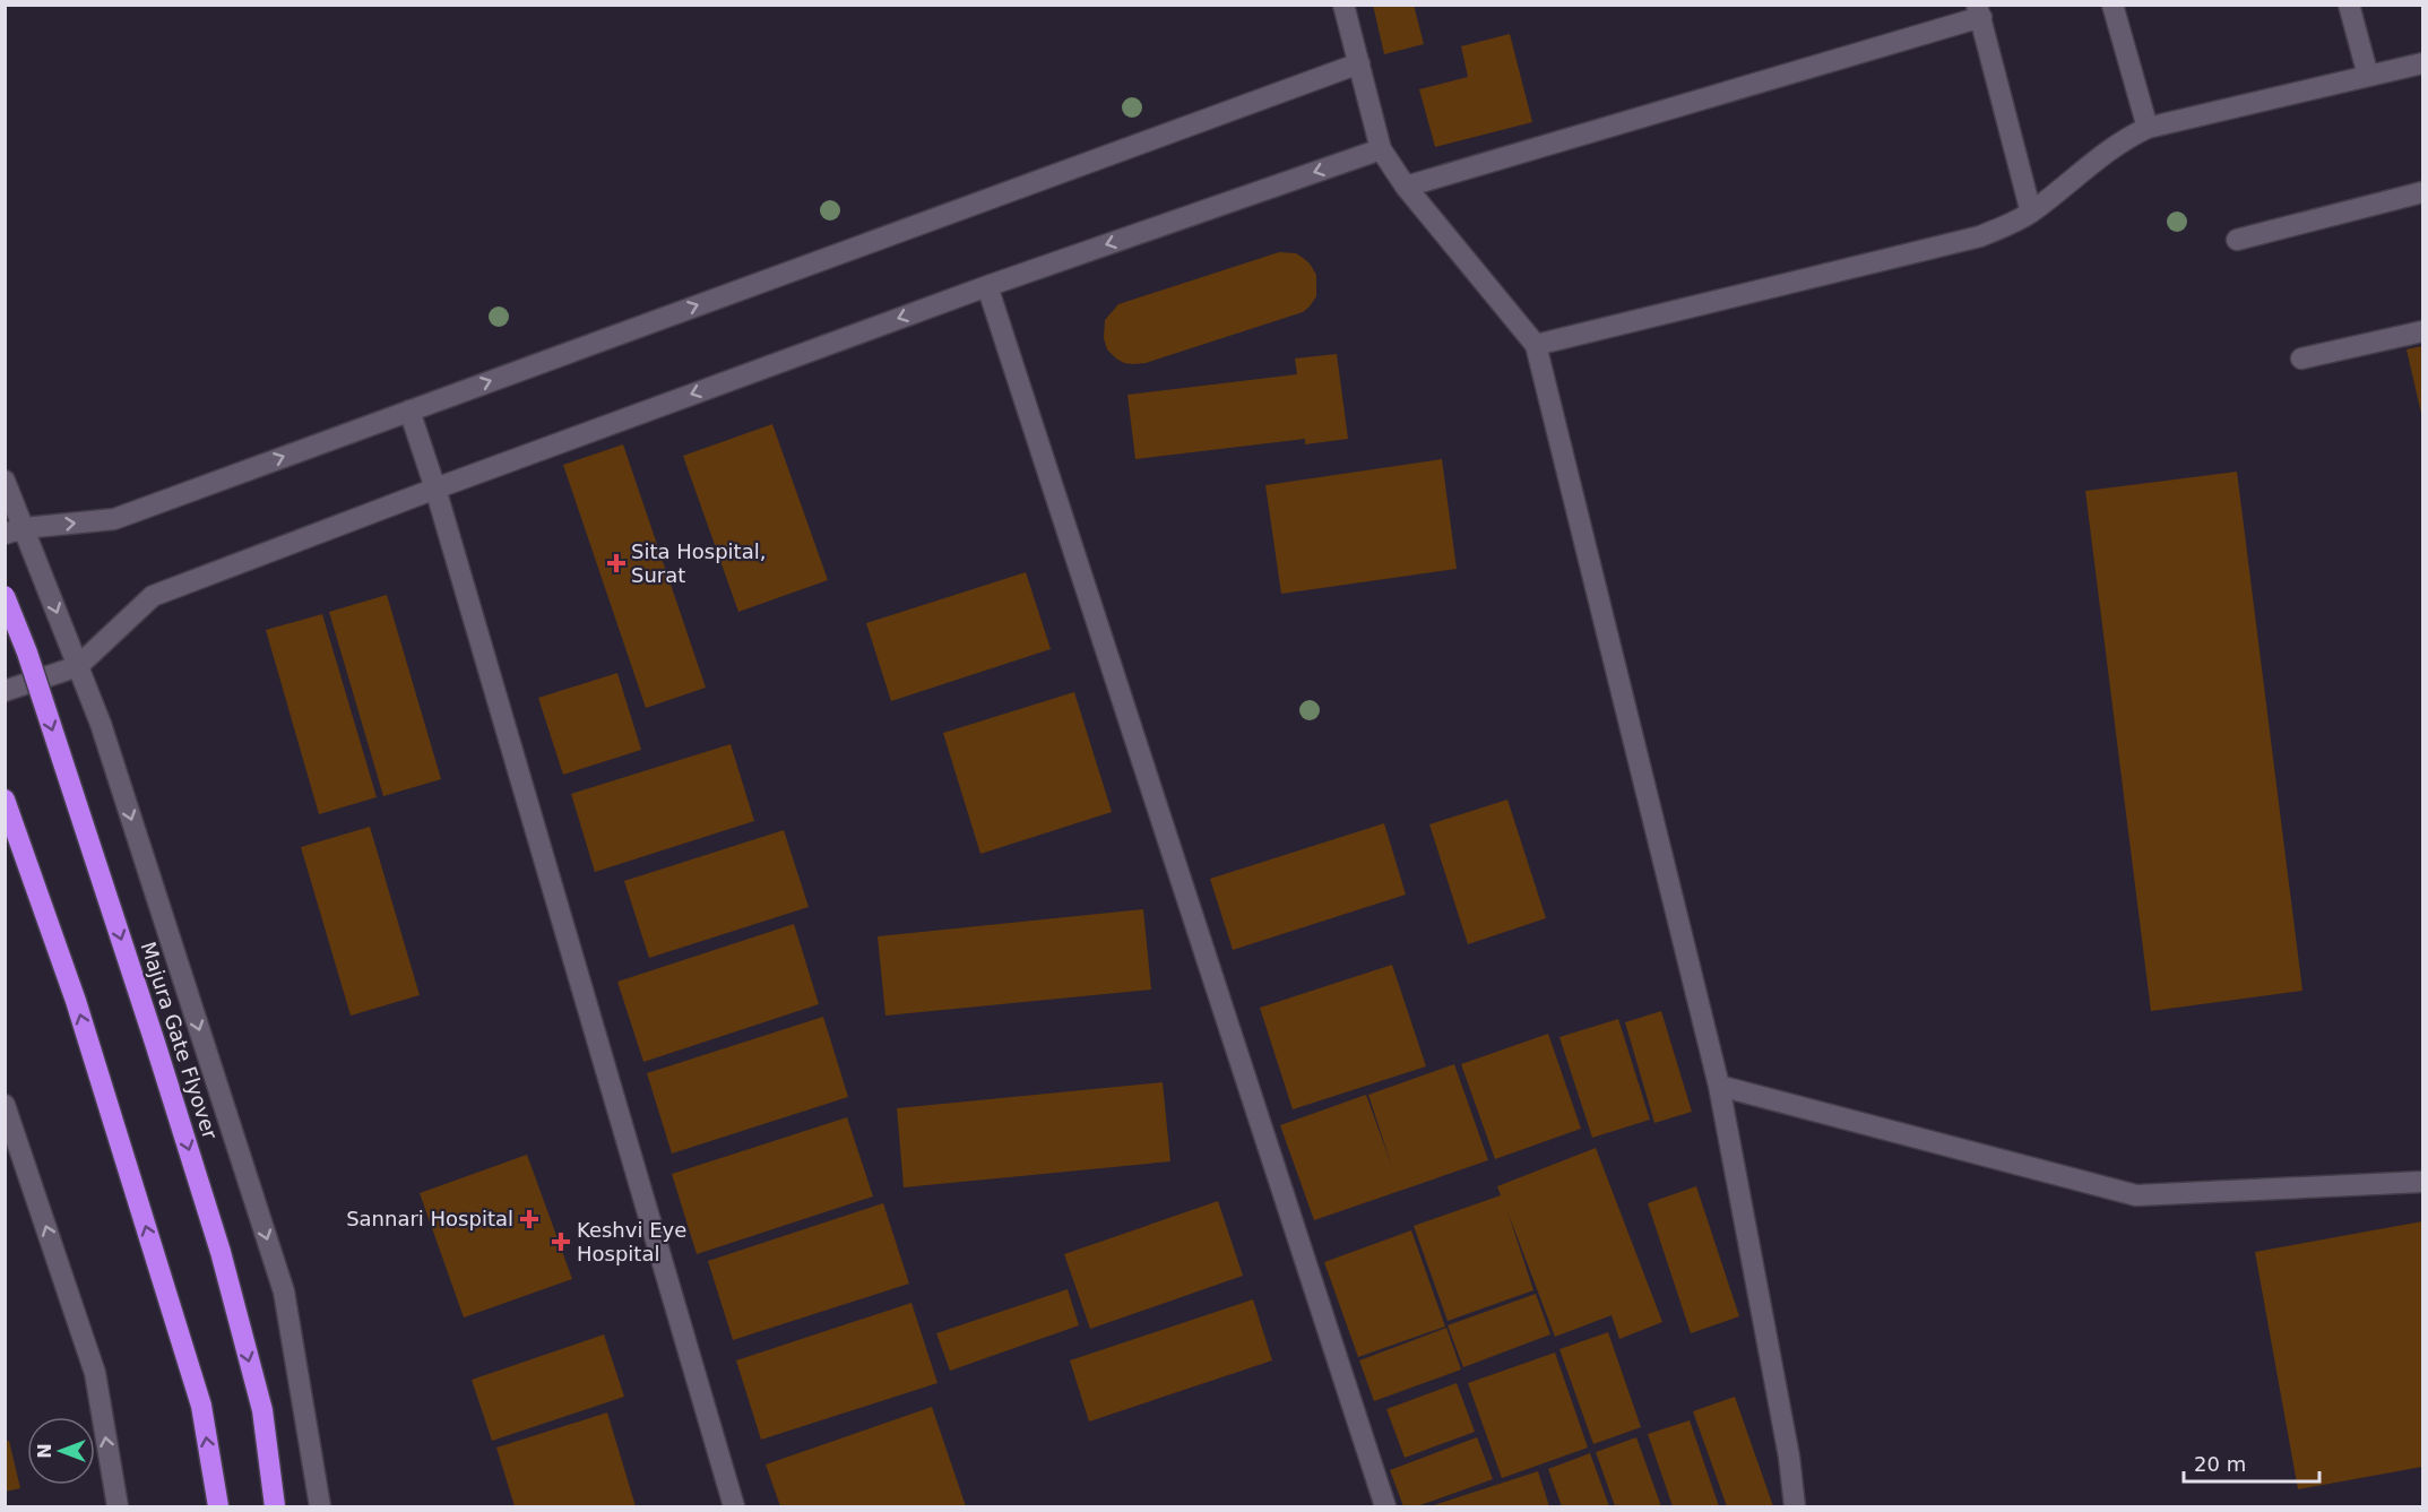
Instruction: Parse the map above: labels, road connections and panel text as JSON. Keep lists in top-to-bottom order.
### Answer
{
  "streets": {
    "highway": ["Majura Gate Flyover"]
  },
  "places": {
    "health": ["Sita Hospital, Surat", "Sannari Hospital", "Keshvi Eye Hospital"]
  },
  "scale_bar": "20 m",
  "north": "left"
}
